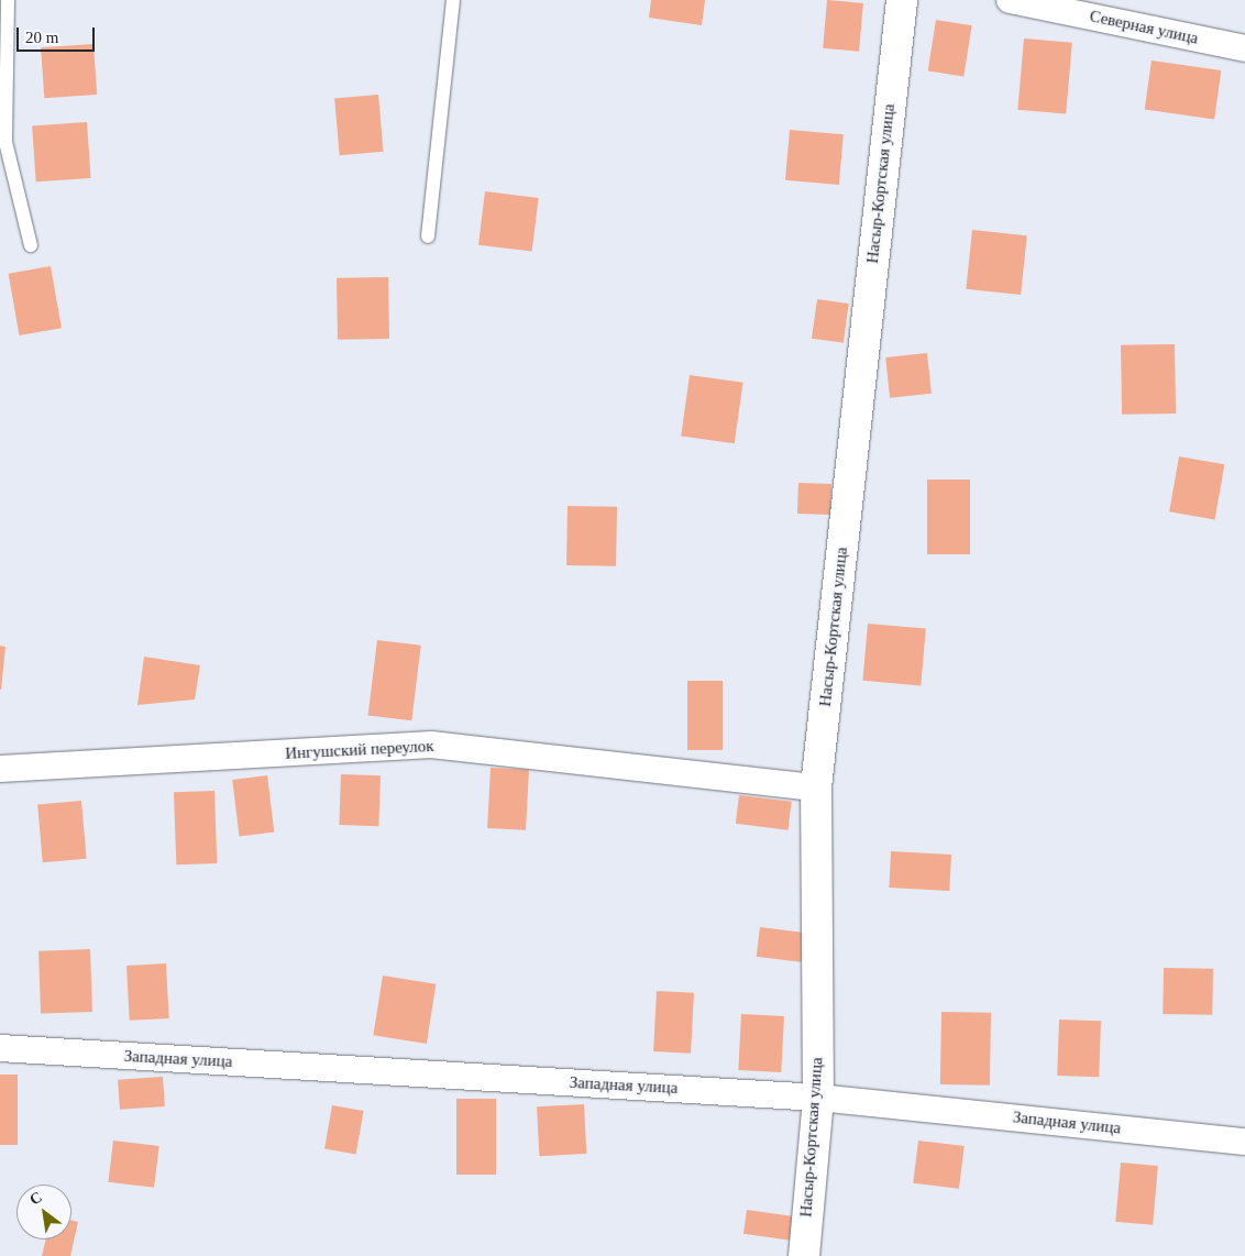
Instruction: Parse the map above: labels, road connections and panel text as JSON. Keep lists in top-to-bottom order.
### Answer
{
  "streets": {
    "street": [
      "Северная улица",
      "Насыр-Кортская улица",
      "Ингушский переулок",
      "Западная улица"
    ]
  },
  "crossings": [
    ["Насыр-Кортская улица", "Ингушский переулок"],
    ["Насыр-Кортская улица", "Западная улица"]
  ],
  "scale_bar": "20 m",
  "north": "top left"
}
